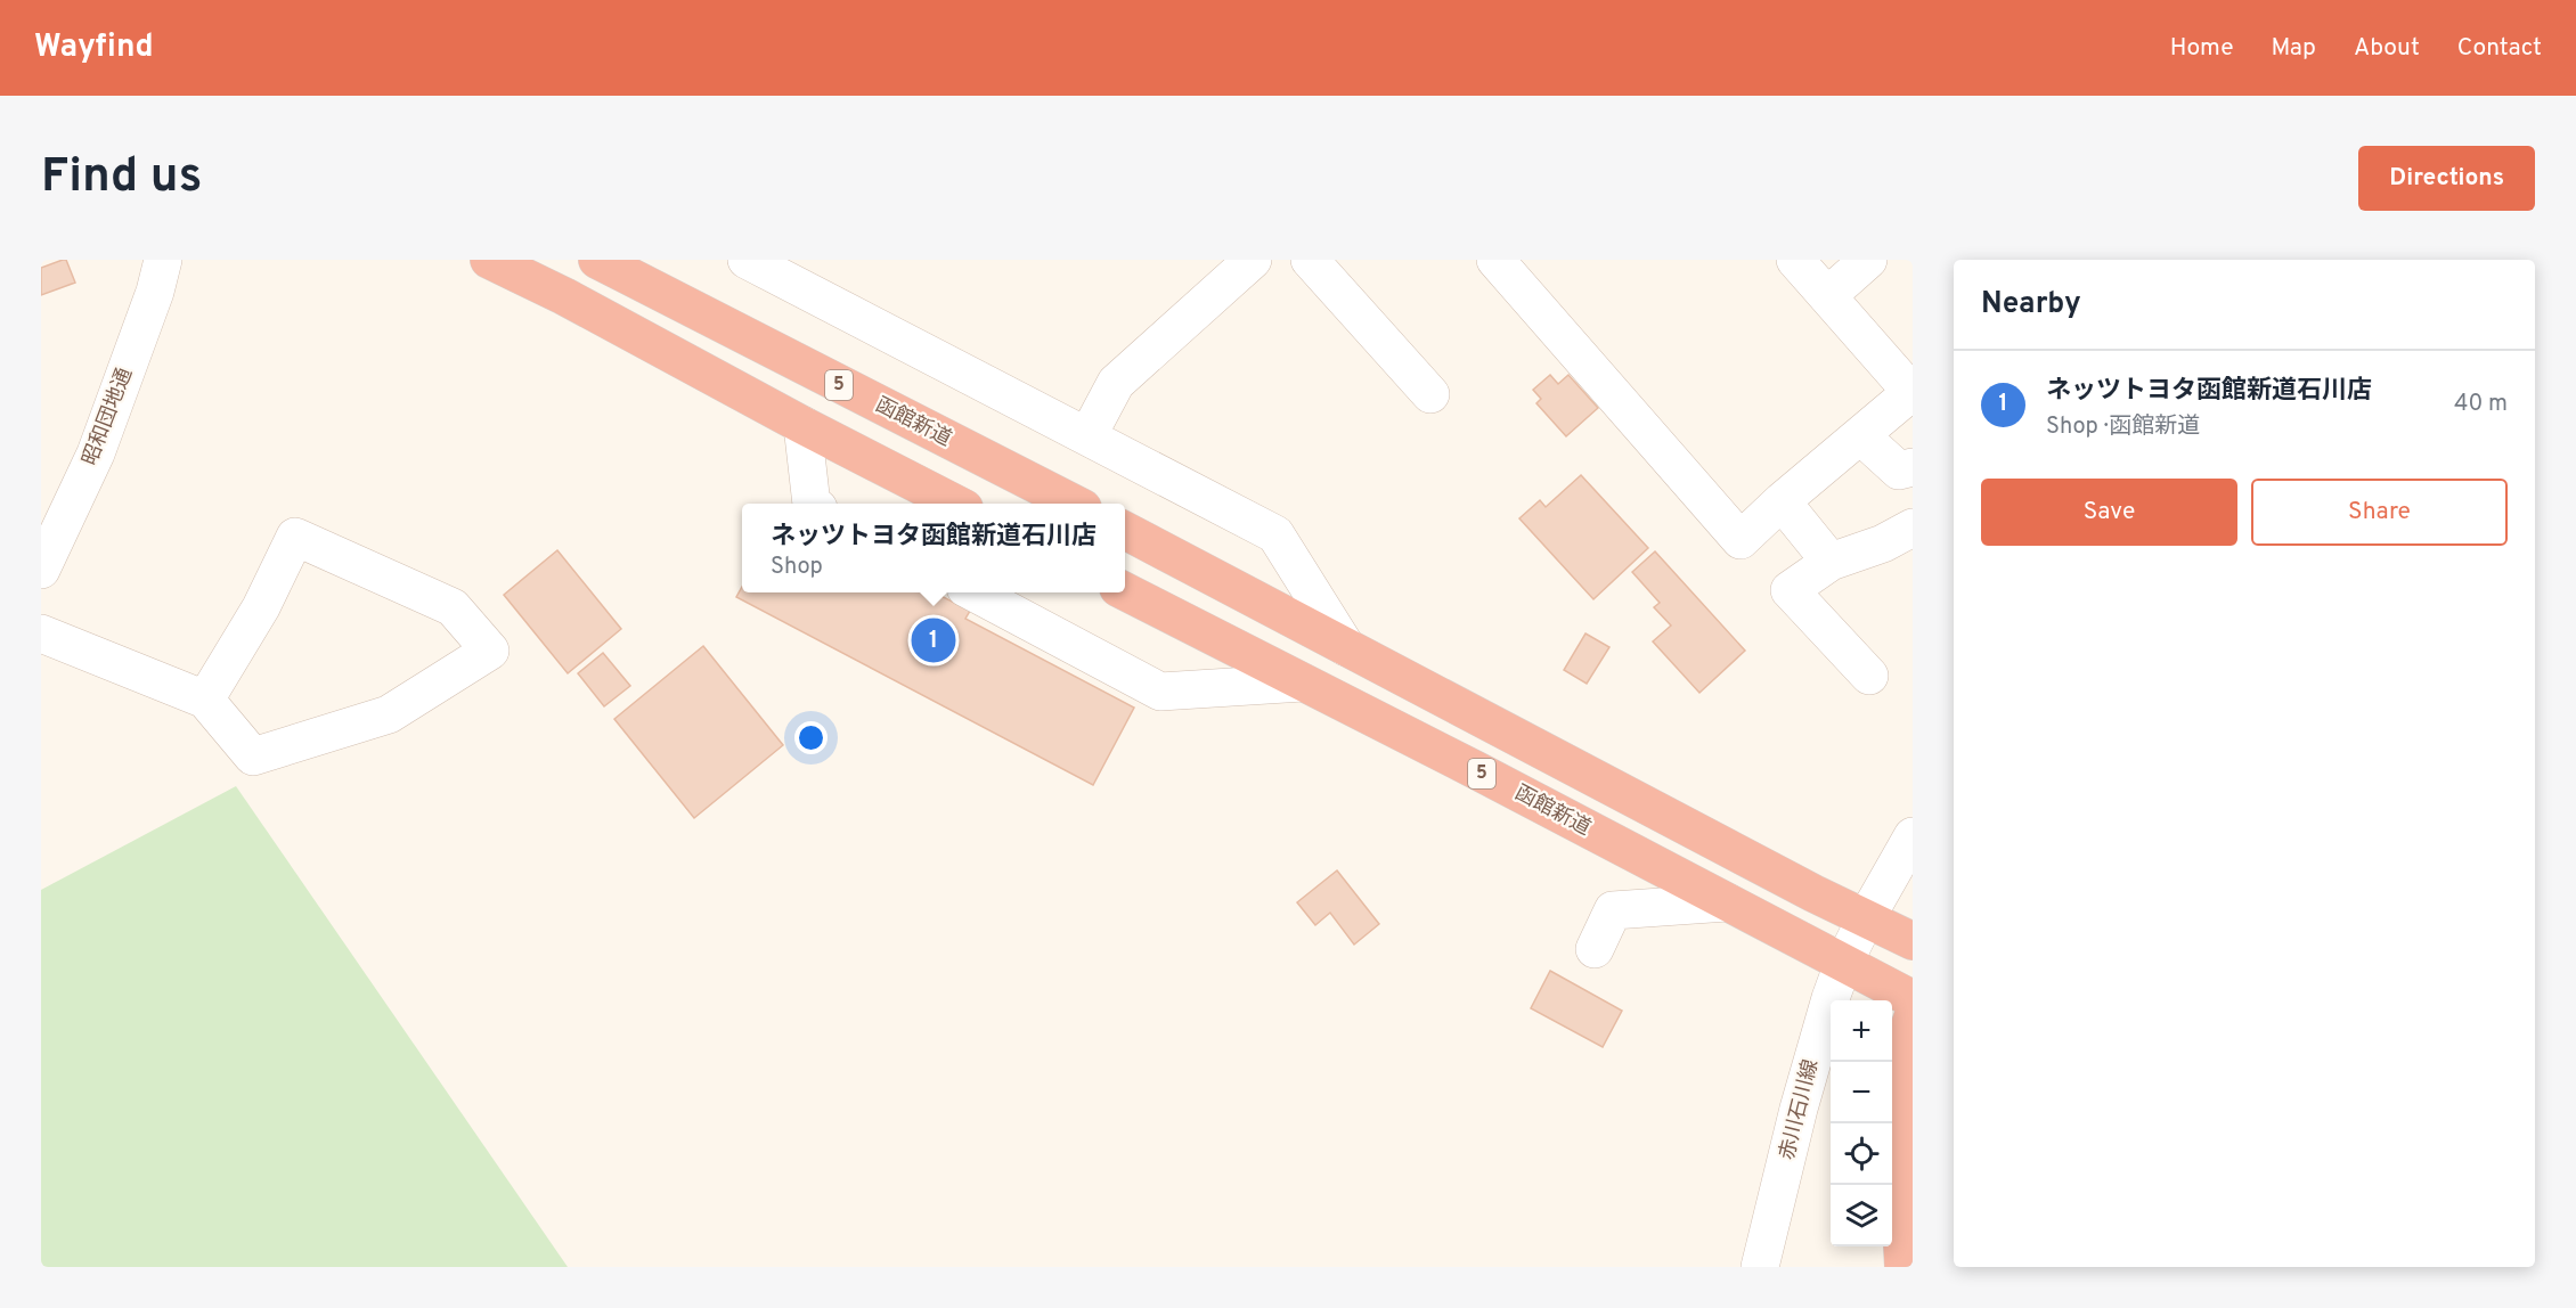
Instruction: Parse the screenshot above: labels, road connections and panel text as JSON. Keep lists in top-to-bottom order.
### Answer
{
  "streets": {
    "highway": ["5", "函館新道"],
    "street": ["昭和団地通", "赤川石川線"]
  },
  "crossings": [
    ["5", "赤川石川線"],
    ["函館新道", "赤川石川線"]
  ],
  "page": {
    "header": "Wayfind",
    "nav": [
      "Home",
      "Map",
      "About",
      "Contact"
    ],
    "buttons": [
      "Directions",
      ["Save", "Share"]
    ],
    "title": "Find us",
    "heading": "Nearby",
    "list": [
      {
        "mark": "1",
        "name": "ネッツトヨタ函館新道石川店",
        "note": "Shop · 函館新道",
        "value": "40 m"
      }
    ],
    "popup": ["ネッツトヨタ函館新道石川店", "Shop"],
    "pins": "1",
    "map_buttons": ["+", "−"]
  }
}
